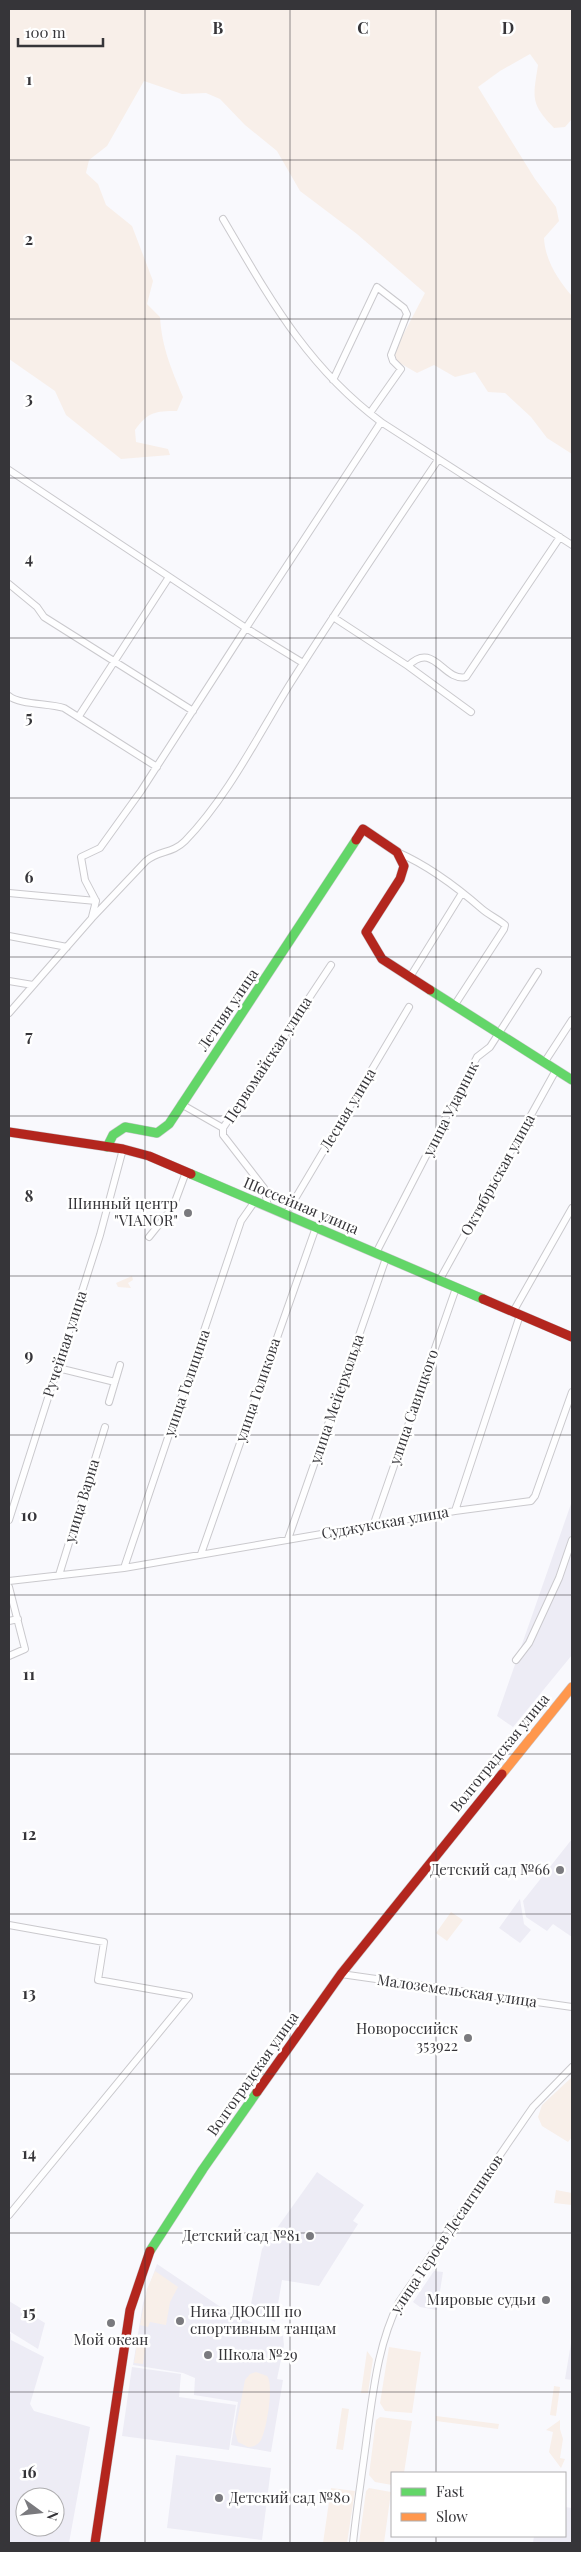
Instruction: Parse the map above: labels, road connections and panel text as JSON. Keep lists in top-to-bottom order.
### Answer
{
  "streets": {
    "street": [
      "Летняя улица",
      "Первомайская улица",
      "улица Ударник",
      "Лесная улица",
      "Октябрьская улица",
      "Шоссейная улица",
      "Ручейная улица",
      "улица Голицина",
      "улица Голикова",
      "улица Мейерхольда",
      "улица Савицкого",
      "улица Варна",
      "Суджукская улица",
      "Волгоградская улица",
      "Малоземельская улица",
      "улица Героев Десантников"
    ]
  },
  "crossings": [
    ["Летняя улица", "Шоссейная улица"],
    ["Первомайская улица", "Шоссейная улица"],
    ["улица Ударник", "Шоссейная улица"],
    ["Лесная улица", "Шоссейная улица"],
    ["Октябрьская улица", "Шоссейная улица"],
    ["Шоссейная улица", "Ручейная улица"],
    ["Шоссейная улица", "улица Голицина"],
    ["Шоссейная улица", "улица Голикова"],
    ["Шоссейная улица", "улица Мейерхольда"],
    ["Шоссейная улица", "улица Савицкого"],
    ["улица Голицина", "Суджукская улица"],
    ["улица Голикова", "Суджукская улица"],
    ["улица Мейерхольда", "Суджукская улица"],
    ["улица Савицкого", "Суджукская улица"],
    ["улица Варна", "Суджукская улица"],
    ["Волгоградская улица", "Малоземельская улица"]
  ],
  "places": [
    "Шинный центр \"VIANOR\"",
    "Детский сад №66",
    "Новороссийск 353922",
    "Детский сад №81",
    "Мировые судьи",
    "Ника ДЮСШ по спортивным танцам",
    "Мой океан",
    "Школа №29",
    "Детский сад №80"
  ],
  "legend": ["Fast", "Slow"],
  "scale_bar": "100 m",
  "north": "right",
  "grid": {
    "columns": ["B", "C", "D"],
    "rows": [
      "1",
      "2",
      "3",
      "4",
      "5",
      "6",
      "7",
      "8",
      "9",
      "10",
      "11",
      "12",
      "13",
      "14",
      "15",
      "16"
    ]
  }
}
